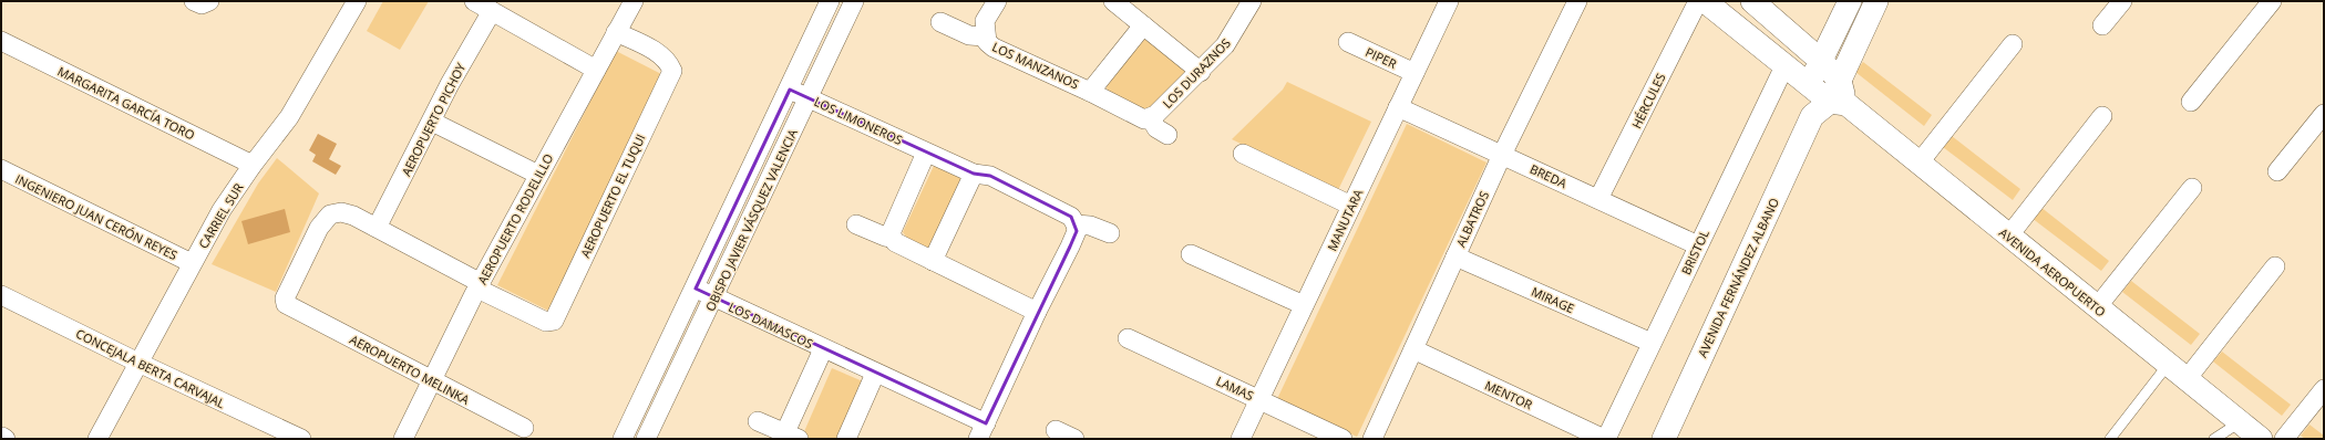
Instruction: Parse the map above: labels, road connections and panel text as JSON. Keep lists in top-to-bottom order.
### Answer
{
  "streets": {
    "street": [
      "PIPER",
      "LOS MANZANOS",
      "LOS DURAZNOS",
      "HÉRCULES",
      "MARGARITA GARCÍA TORO",
      "AEROPUERTO PICHOY",
      "LOS LIMONEROS",
      "BREDA",
      "AEROPUERTO EL TUQUI",
      "CARRIEL SUR",
      "INGENIERO JUAN CERÓN REYES",
      "AEROPUERTO RODELILLO",
      "ALBATROS",
      "OBISPO JAVIER VÁSQUEZ VALENCIA",
      "MANUTARA",
      "BRISTOL",
      "AVENIDA AEROPUERTO",
      "AVENIDA FERNÁNDEZ ALBANO",
      "MIRAGE",
      "LOS DAMASCOS",
      "CONCEJALA BERTA CARVAJAL",
      "AEROPUERTO MELINKA",
      "LAMAS",
      "MENTOR"
    ]
  },
  "crossings": [
    ["PIPER", "MANUTARA"],
    ["LOS MANZANOS", "LOS DURAZNOS"],
    ["HÉRCULES", "BREDA"],
    ["MARGARITA GARCÍA TORO", "CARRIEL SUR"],
    ["AEROPUERTO PICHOY", "AEROPUERTO MELINKA"],
    ["LOS LIMONEROS", "OBISPO JAVIER VÁSQUEZ VALENCIA"],
    ["BREDA", "ALBATROS"],
    ["BREDA", "MANUTARA"],
    ["BREDA", "BRISTOL"],
    ["AEROPUERTO EL TUQUI", "AEROPUERTO RODELILLO"],
    ["CARRIEL SUR", "INGENIERO JUAN CERÓN REYES"],
    ["CARRIEL SUR", "CONCEJALA BERTA CARVAJAL"],
    ["AEROPUERTO RODELILLO", "AEROPUERTO MELINKA"],
    ["ALBATROS", "MIRAGE"],
    ["ALBATROS", "MENTOR"],
    ["OBISPO JAVIER VÁSQUEZ VALENCIA", "LOS DAMASCOS"],
    ["MANUTARA", "LAMAS"],
    ["BRISTOL", "AVENIDA AEROPUERTO"],
    ["BRISTOL", "MIRAGE"],
    ["BRISTOL", "MENTOR"],
    ["AVENIDA AEROPUERTO", "AVENIDA FERNÁNDEZ ALBANO"]
  ]
}
